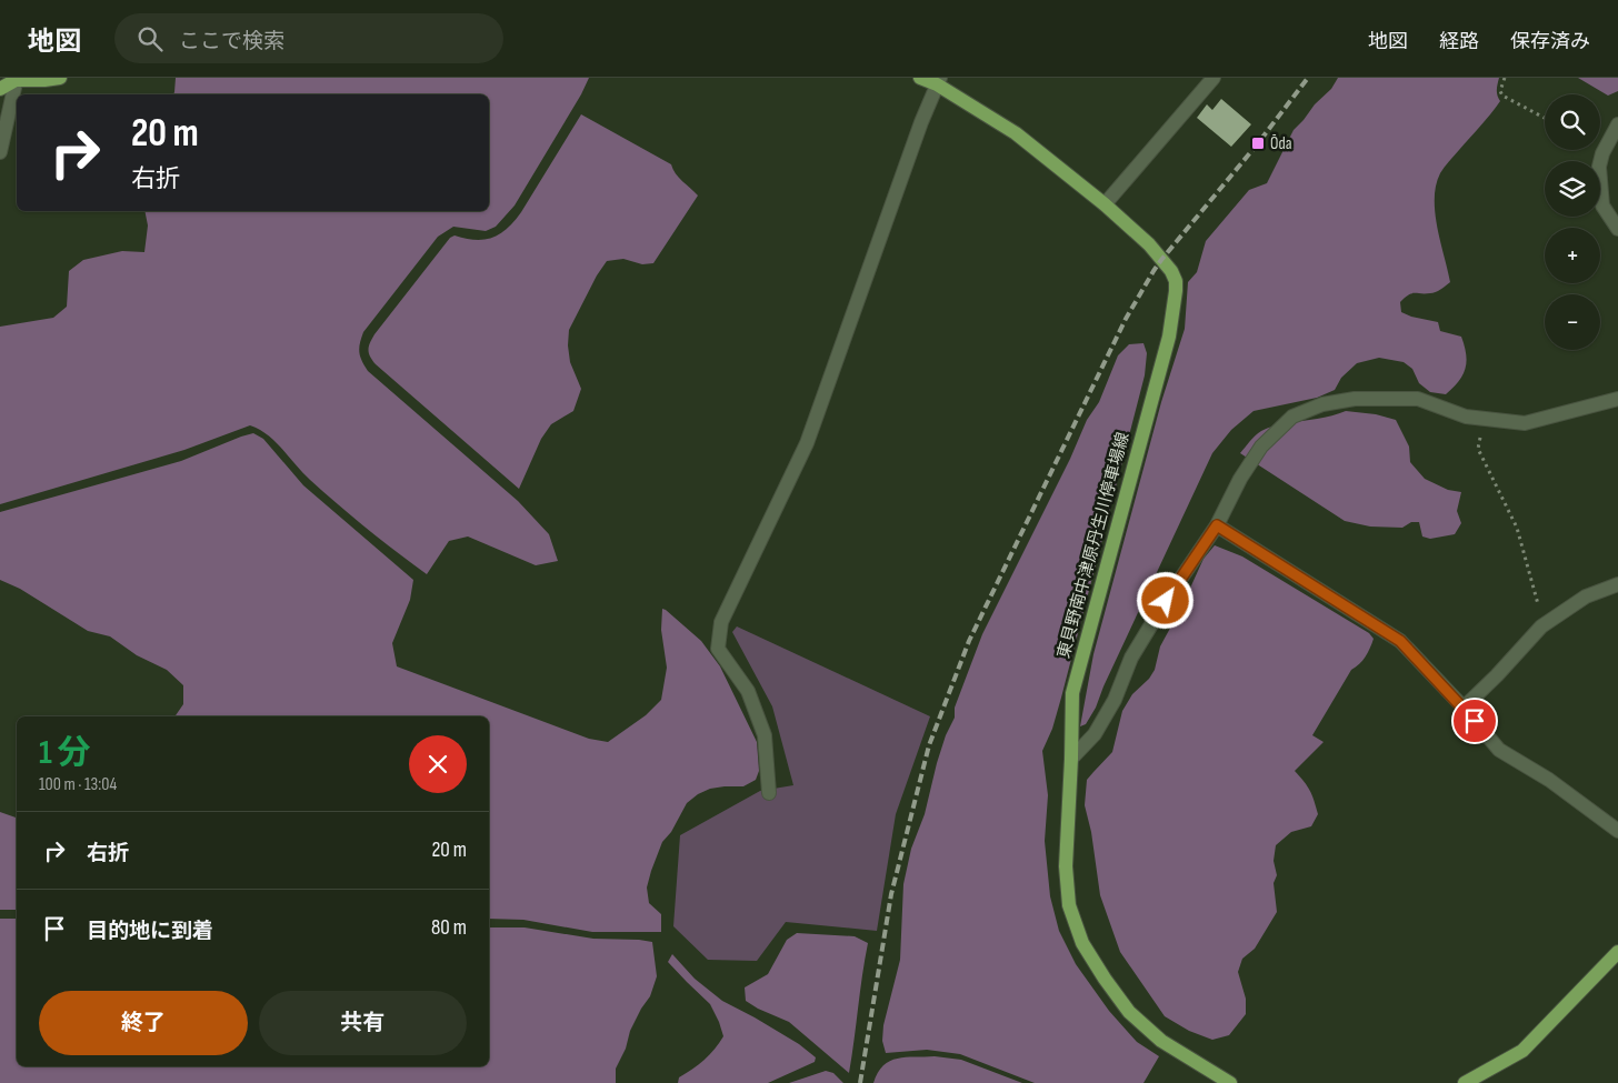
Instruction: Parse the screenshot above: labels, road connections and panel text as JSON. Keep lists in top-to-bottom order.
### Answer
{
  "streets": {
    "main road": ["東貝野南中津原丹生川停車場線"]
  },
  "places": {
    "transit": ["Ōda"]
  },
  "page": {
    "header": "地図",
    "search": "ここで検索",
    "nav": ["地図", "経路", "保存済み"],
    "map_buttons": ["+", "−"],
    "turn": ["20 m", "右折"],
    "heading": ["1 分", "100 m · 13:04"],
    "list": [
      {
        "name": "右折",
        "value": "20 m"
      },
      {
        "name": "目的地に到着",
        "value": "80 m"
      }
    ],
    "buttons": ["終了", "共有"]
  }
}
